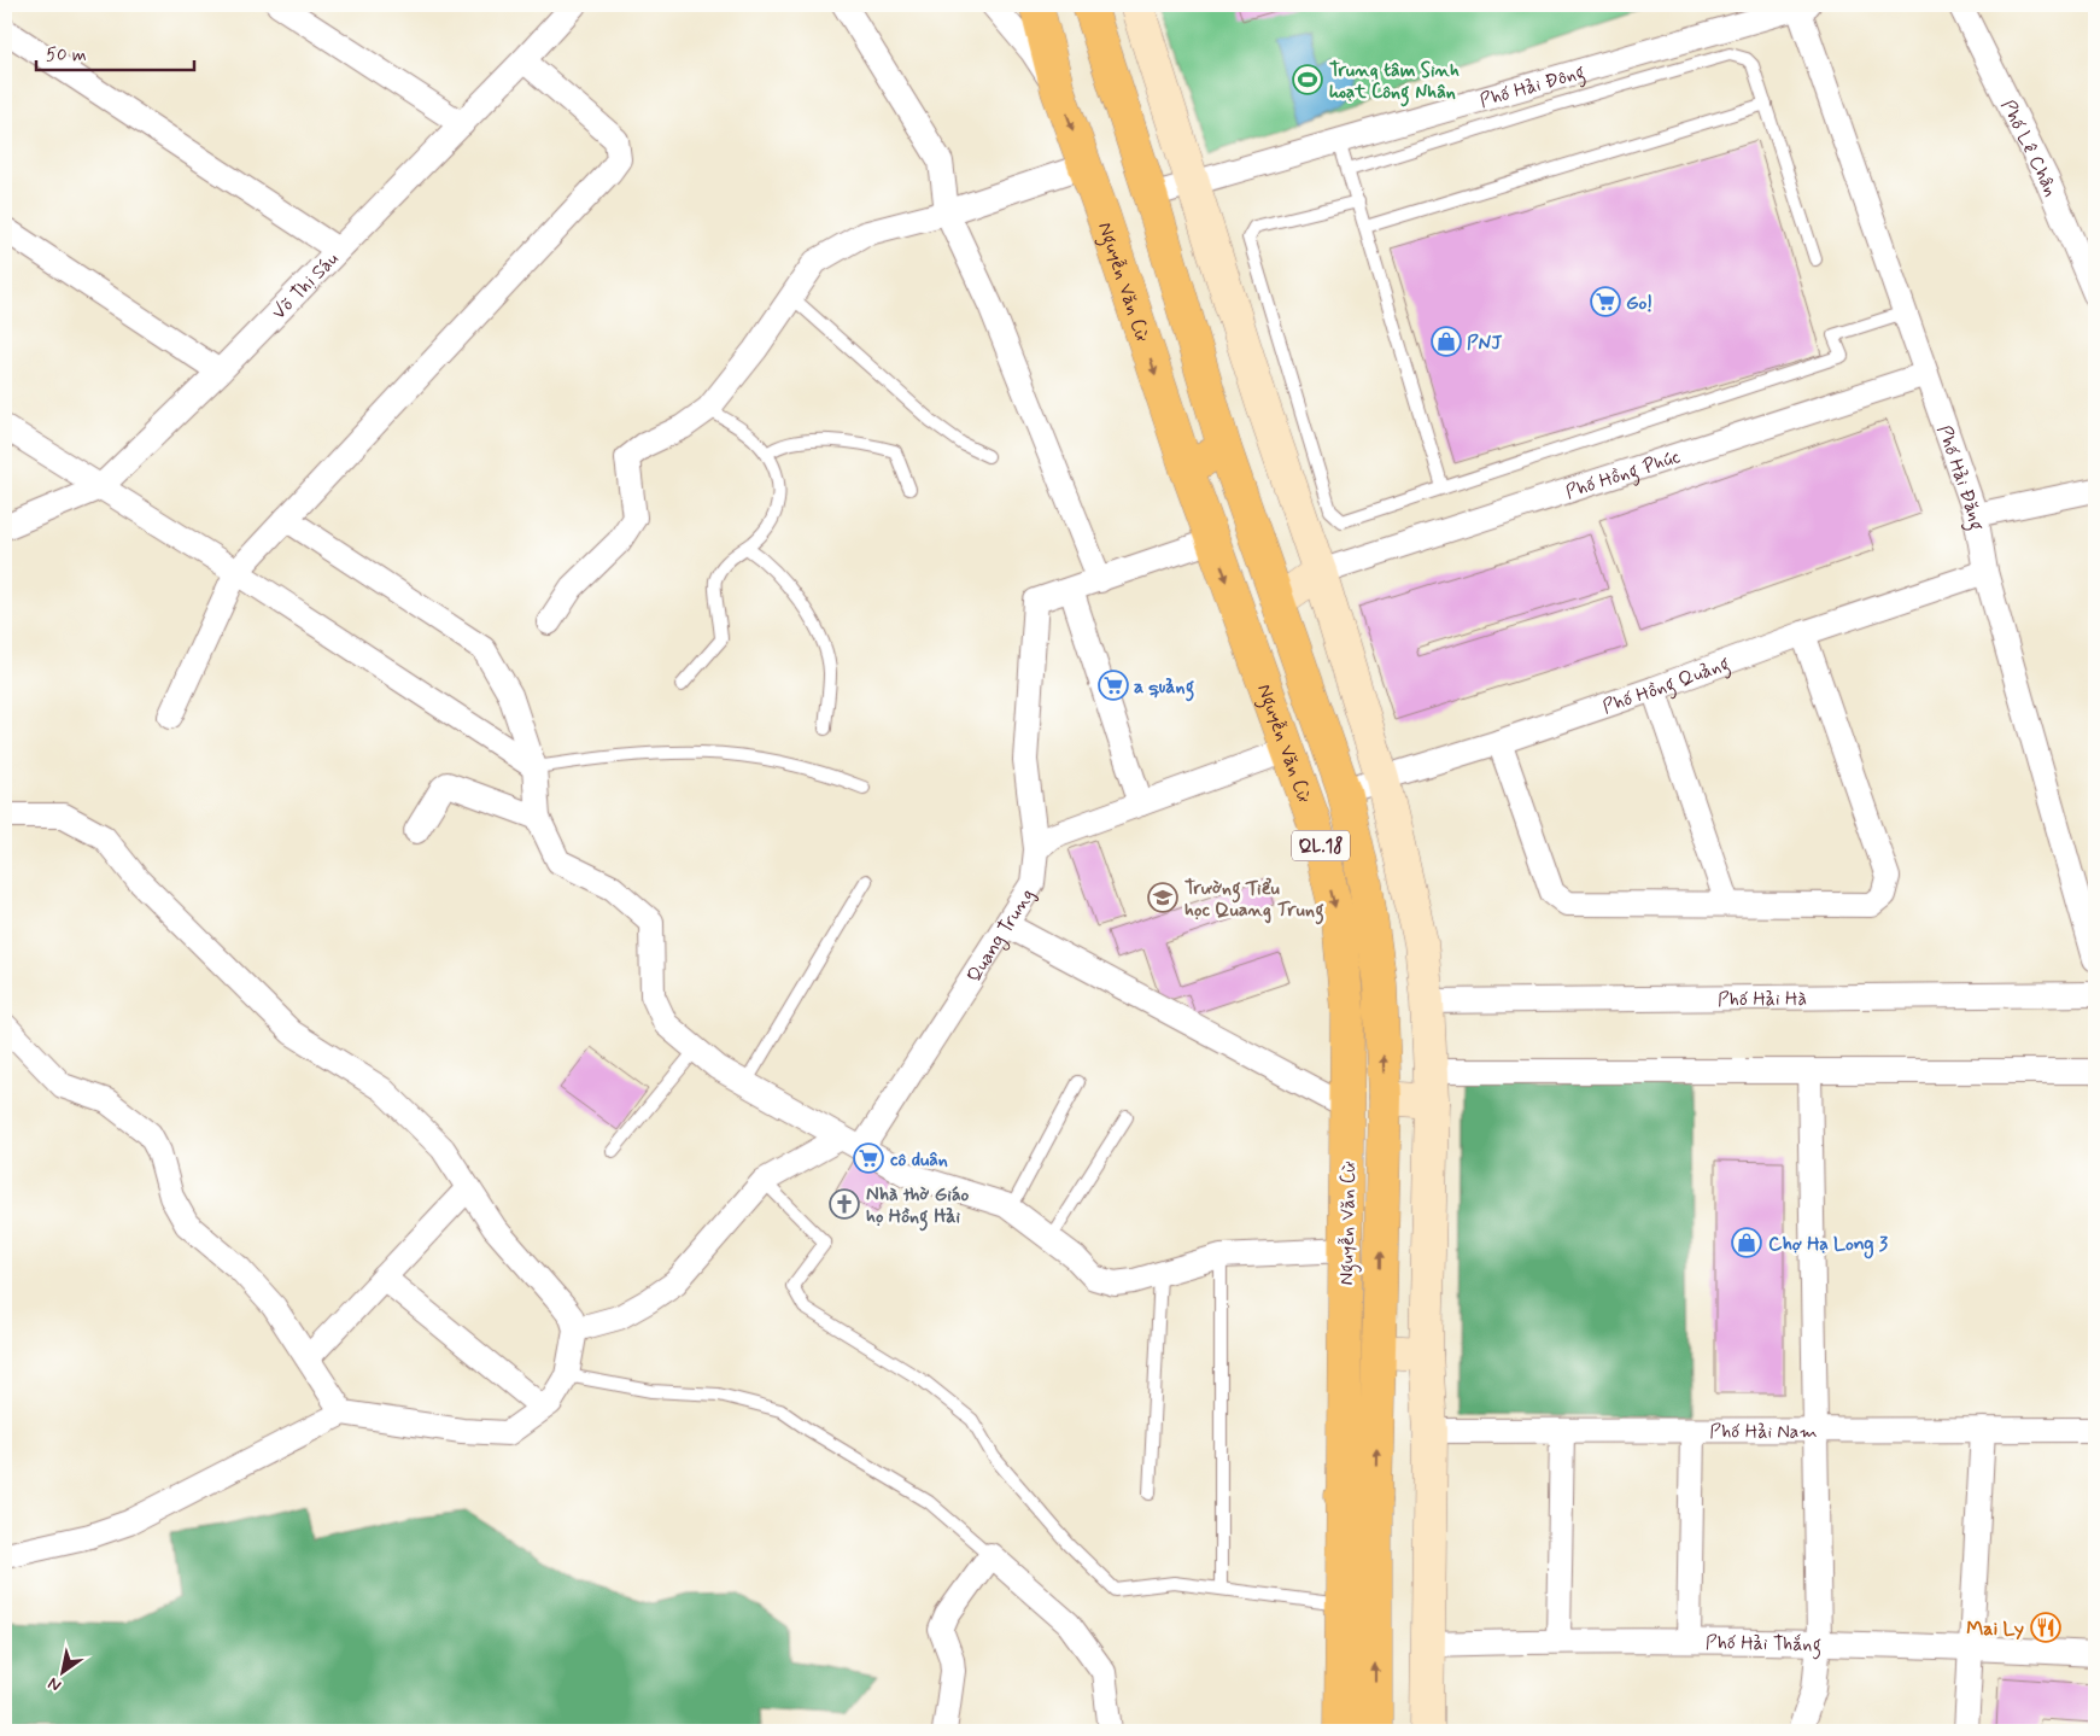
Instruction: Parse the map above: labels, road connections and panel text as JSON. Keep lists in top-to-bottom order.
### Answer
{
  "streets": {
    "main road": ["Nguyễn Văn Cừ", "QL.18"],
    "street": [
      "Phố Hải Đông",
      "Phố Lê Chân",
      "Võ Thị Sáu",
      "Phố Hồng Phúc",
      "Phố Hải Đăng",
      "Phố Hồng Quảng",
      "Quang Trung",
      "Phố Hải Hà",
      "Phố Hải Nam",
      "Phố Hải Thắng"
    ]
  },
  "crossings": [
    ["Phố Hải Đông", "Nguyễn Văn Cừ"],
    ["Phố Hải Đông", "Phố Hải Đăng"],
    ["Nguyễn Văn Cừ", "Phố Hồng Quảng"],
    ["Phố Hồng Phúc", "Phố Hải Đăng"],
    ["Phố Hải Đăng", "Phố Hồng Quảng"]
  ],
  "places": {
    "sports": ["Trung tâm Sinh hoạt Công Nhân"],
    "supermarket": ["Go!", "a quảng", "cô duân"],
    "shop": ["PNJ", "Chợ Hạ Long 3"],
    "school or university": ["Trường Tiểu học Quang Trung"],
    "church": ["Nhà thờ Giáo họ Hồng Hải"],
    "restaurant": ["Mai Ly"]
  },
  "scale_bar": "50 m",
  "north": "bottom left"
}
